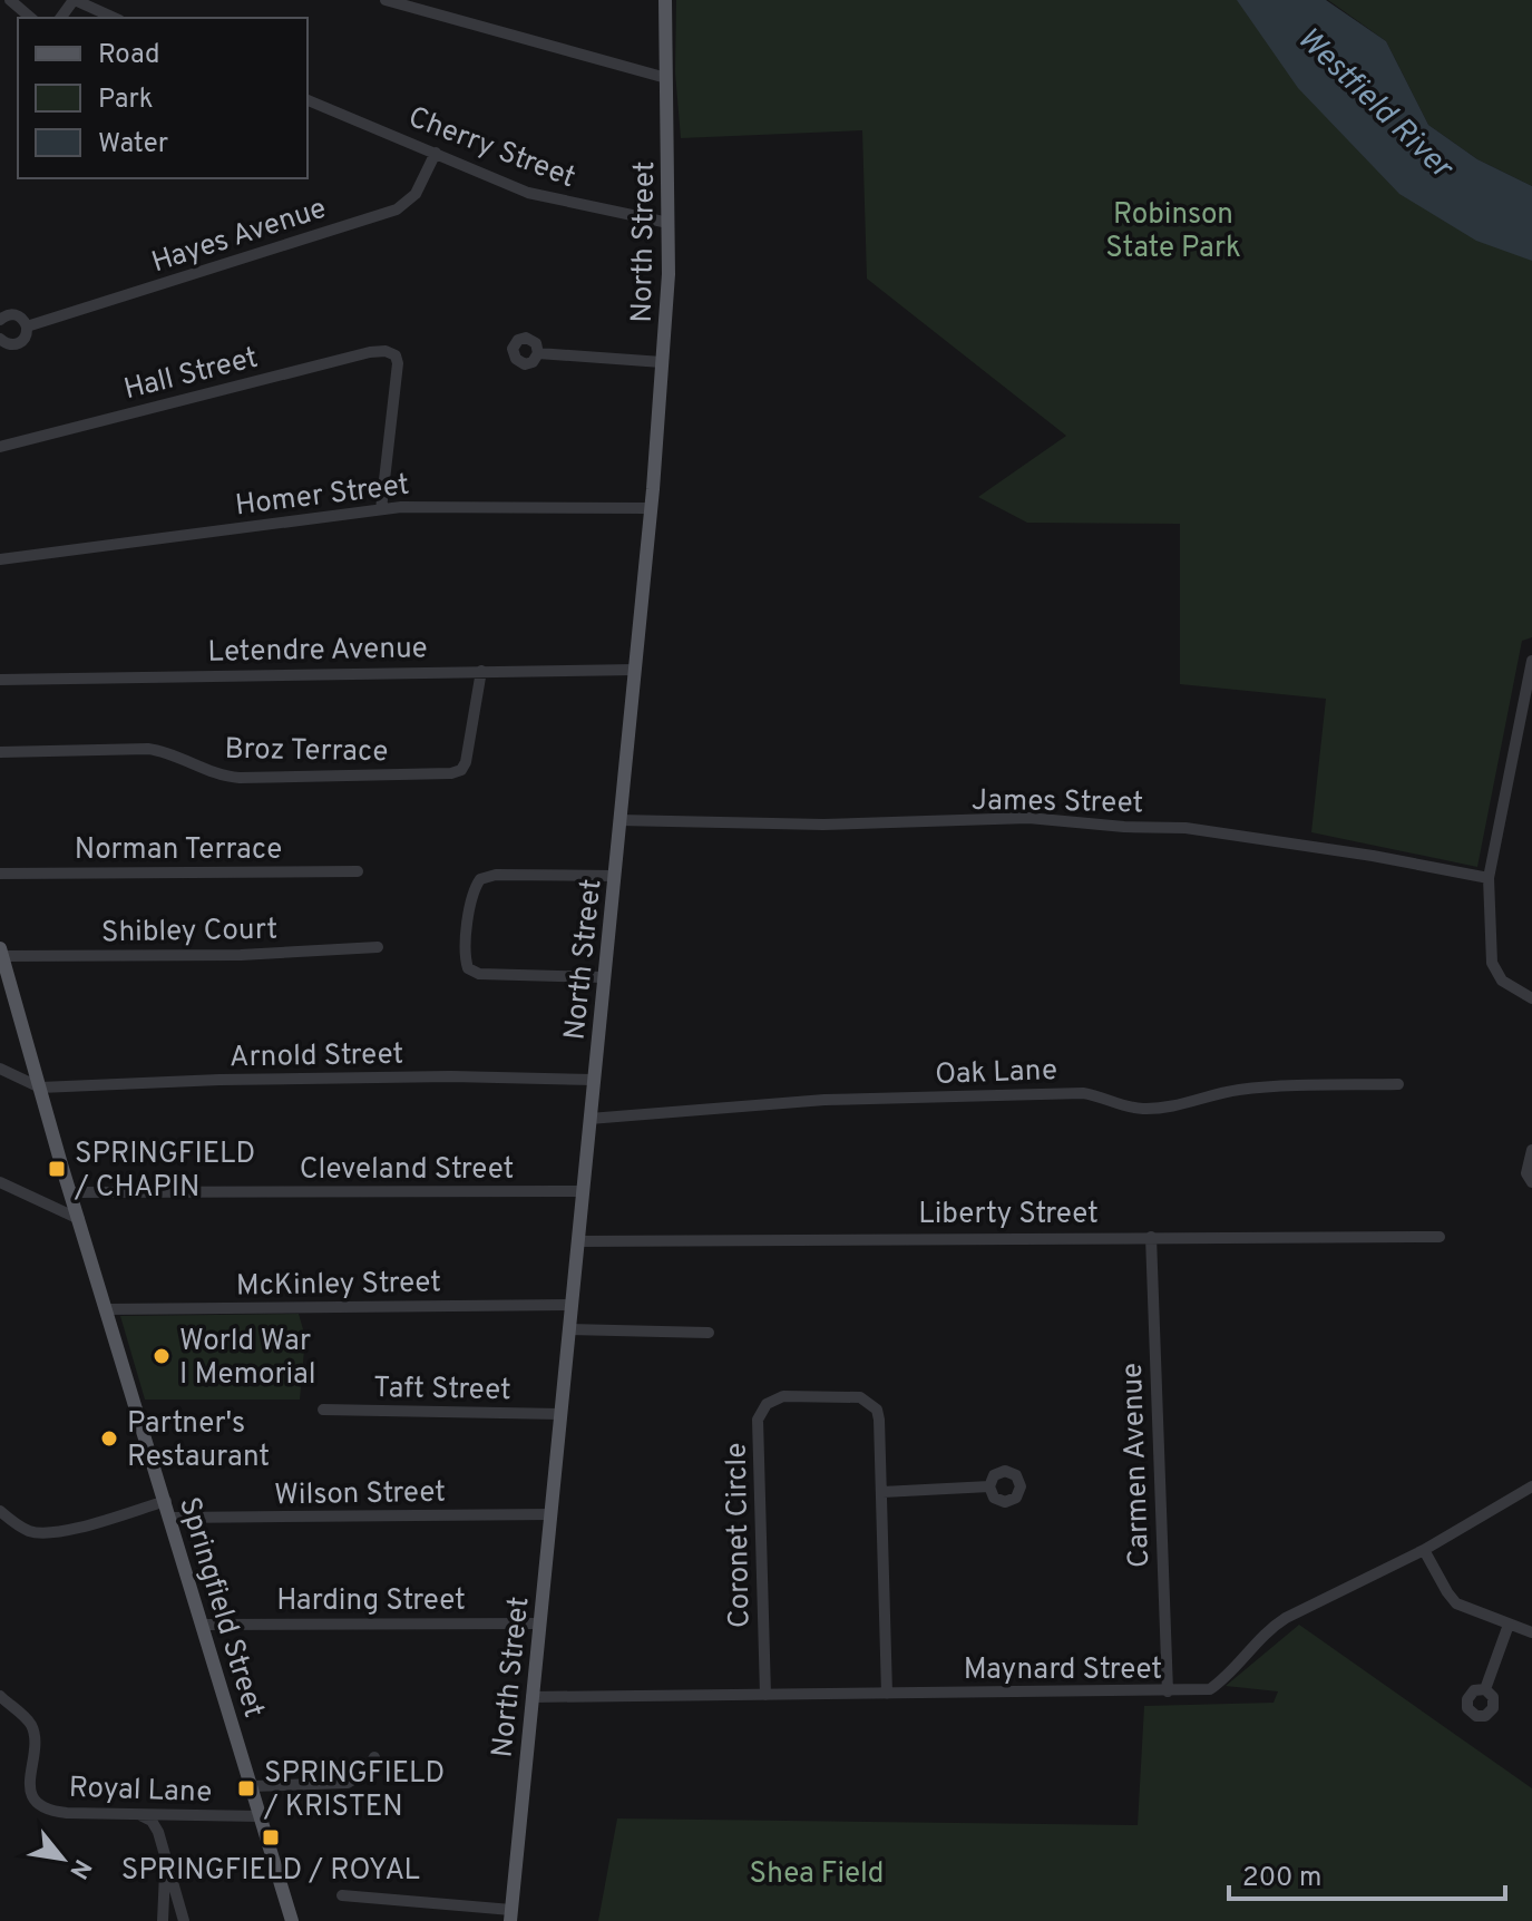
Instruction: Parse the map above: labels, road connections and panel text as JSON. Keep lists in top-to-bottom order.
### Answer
{
  "streets": {
    "main road": ["North Street", "Springfield Street"],
    "street": [
      "Cherry Street",
      "Hayes Avenue",
      "Hall Street",
      "Homer Street",
      "Letendre Avenue",
      "Broz Terrace",
      "James Street",
      "Norman Terrace",
      "Shibley Court",
      "Arnold Street",
      "Oak Lane",
      "Cleveland Street",
      "Liberty Street",
      "McKinley Street",
      "Taft Street",
      "Carmen Avenue",
      "Wilson Street",
      "Coronet Circle",
      "Harding Street",
      "Maynard Street",
      "Royal Lane"
    ]
  },
  "crossings": [
    ["Cherry Street", "Hayes Avenue"],
    ["Cherry Street", "North Street"],
    ["North Street", "Homer Street"],
    ["North Street", "Letendre Avenue"],
    ["North Street", "James Street"],
    ["North Street", "Arnold Street"],
    ["North Street", "Oak Lane"],
    ["North Street", "Cleveland Street"],
    ["North Street", "Liberty Street"],
    ["North Street", "McKinley Street"],
    ["North Street", "Taft Street"],
    ["North Street", "Wilson Street"],
    ["North Street", "Harding Street"],
    ["North Street", "Maynard Street"],
    ["Hall Street", "Homer Street"],
    ["Letendre Avenue", "Broz Terrace"],
    ["Shibley Court", "Springfield Street"],
    ["Arnold Street", "Springfield Street"],
    ["Cleveland Street", "Springfield Street"],
    ["Liberty Street", "Carmen Avenue"],
    ["McKinley Street", "Springfield Street"],
    ["Carmen Avenue", "Maynard Street"],
    ["Wilson Street", "Springfield Street"],
    ["Coronet Circle", "Maynard Street"],
    ["Harding Street", "Springfield Street"],
    ["Springfield Street", "Royal Lane"]
  ],
  "water": ["Westfield River"],
  "parks": ["Robinson State Park", "Shea Field"],
  "places": {
    "transit": ["SPRINGFIELD / CHAPIN", "SPRINGFIELD / KRISTEN", "SPRINGFIELD / ROYAL"],
    "other": ["World War I Memorial", "Partner's Restaurant"]
  },
  "legend": ["Road", "Park", "Water"],
  "scale_bar": "200 m",
  "north": "bottom right"
}
